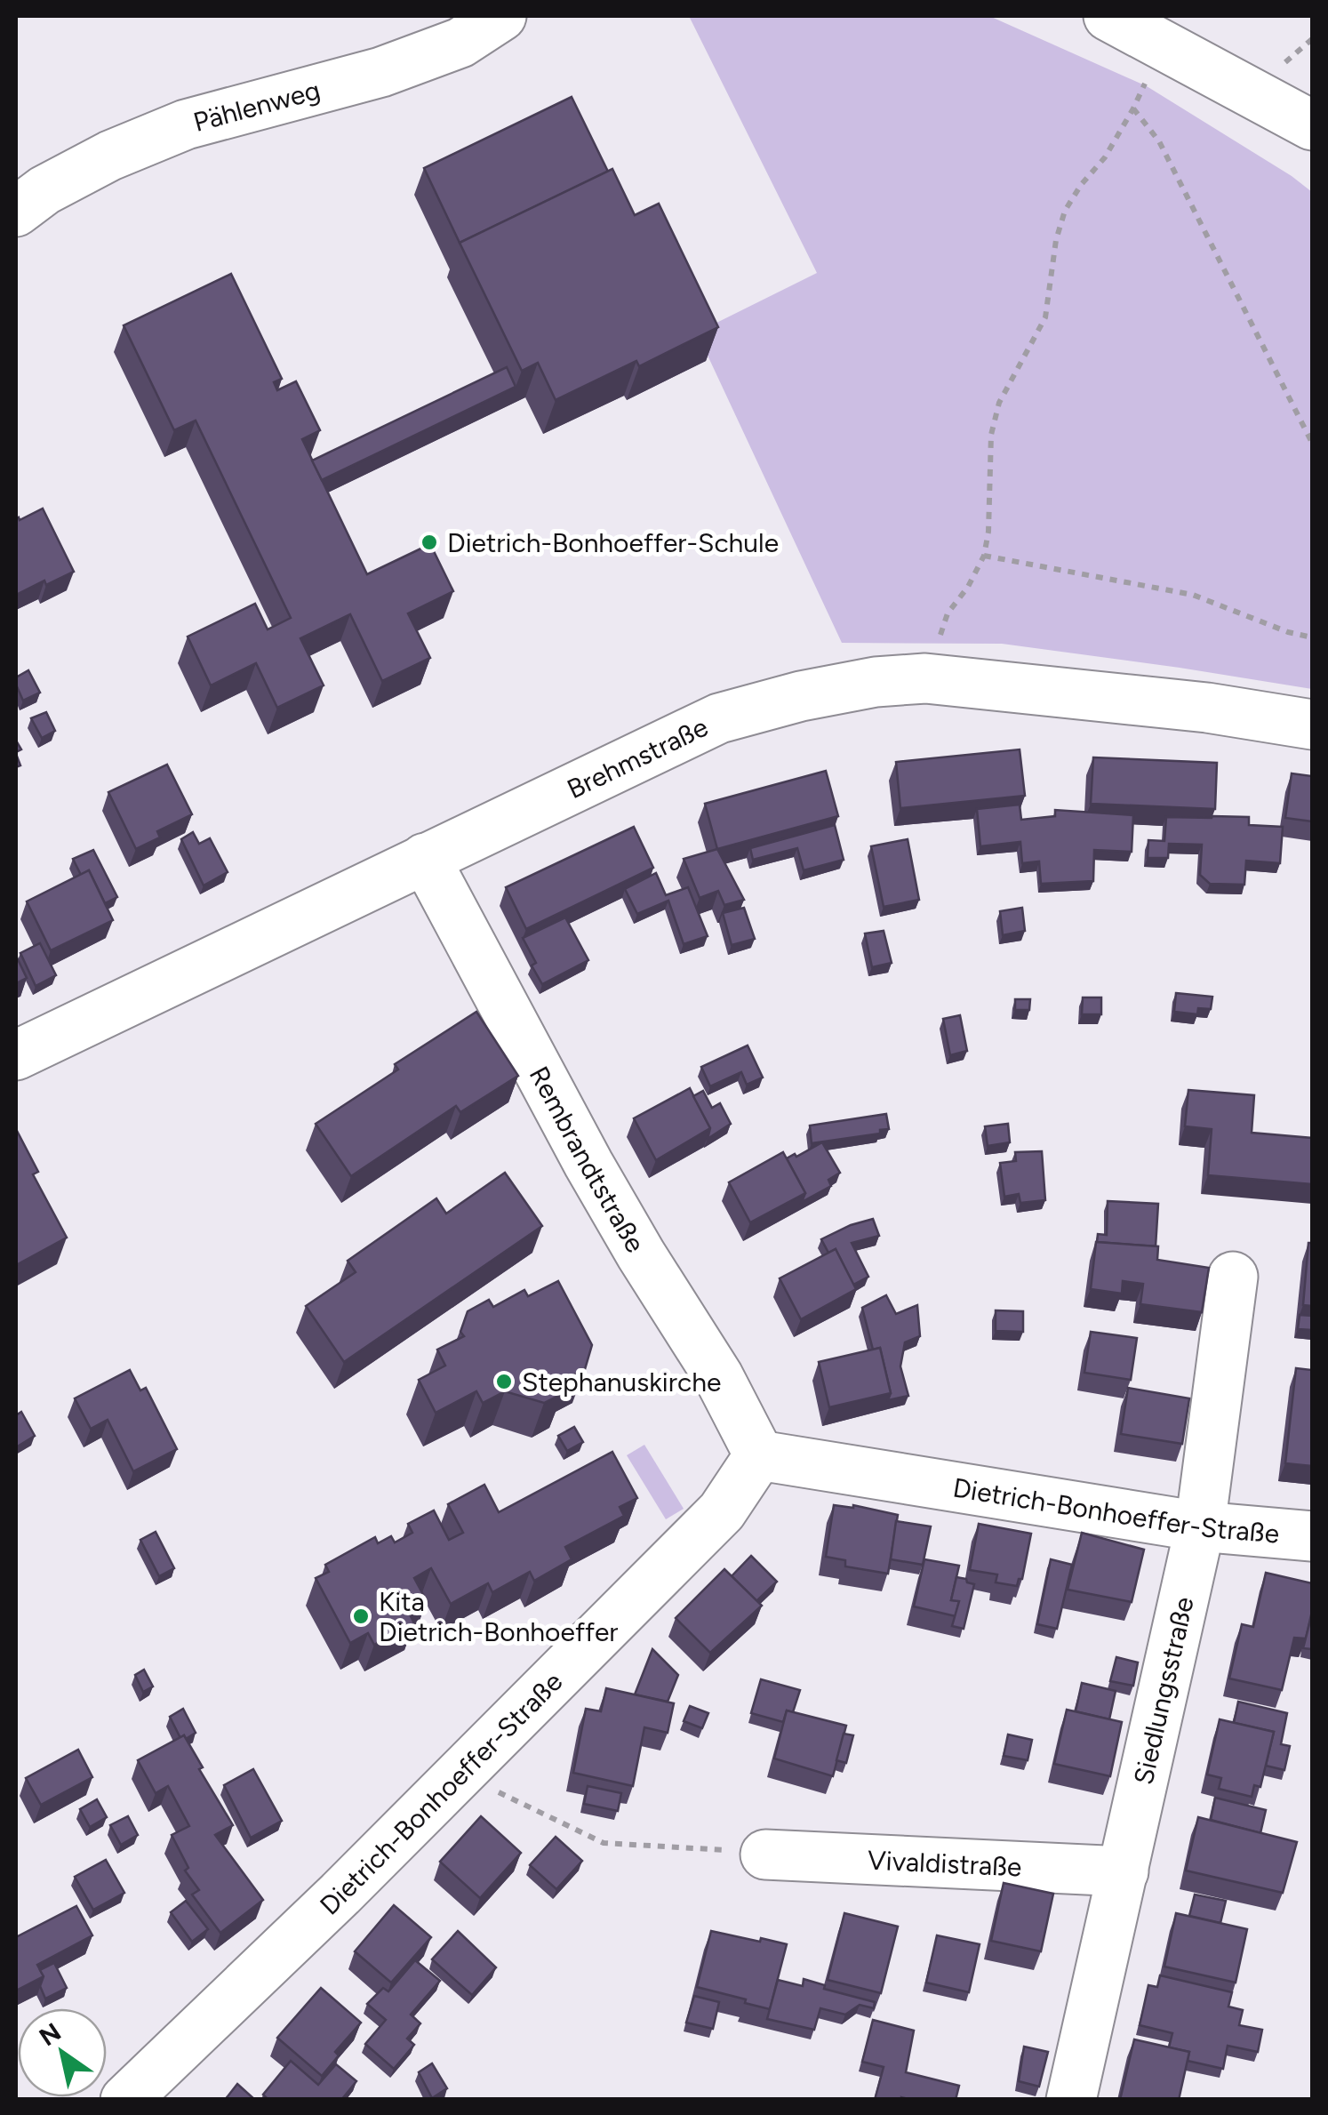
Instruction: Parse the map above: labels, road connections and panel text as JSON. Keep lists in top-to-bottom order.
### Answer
{
  "streets": {
    "street": [
      "Pählenweg",
      "Brehmstraße",
      "Rembrandtstraße",
      "Dietrich-Bonhoeffer-Straße",
      "Siedlungsstraße",
      "Vivaldistraße"
    ]
  },
  "crossings": [
    ["Brehmstraße", "Rembrandtstraße"],
    ["Rembrandtstraße", "Dietrich-Bonhoeffer-Straße"],
    ["Dietrich-Bonhoeffer-Straße", "Siedlungsstraße"],
    ["Siedlungsstraße", "Vivaldistraße"]
  ],
  "places": ["Dietrich-Bonhoeffer-Schule", "Stephanuskirche", "Kita Dietrich-Bonhoeffer"],
  "north": "top left"
}
